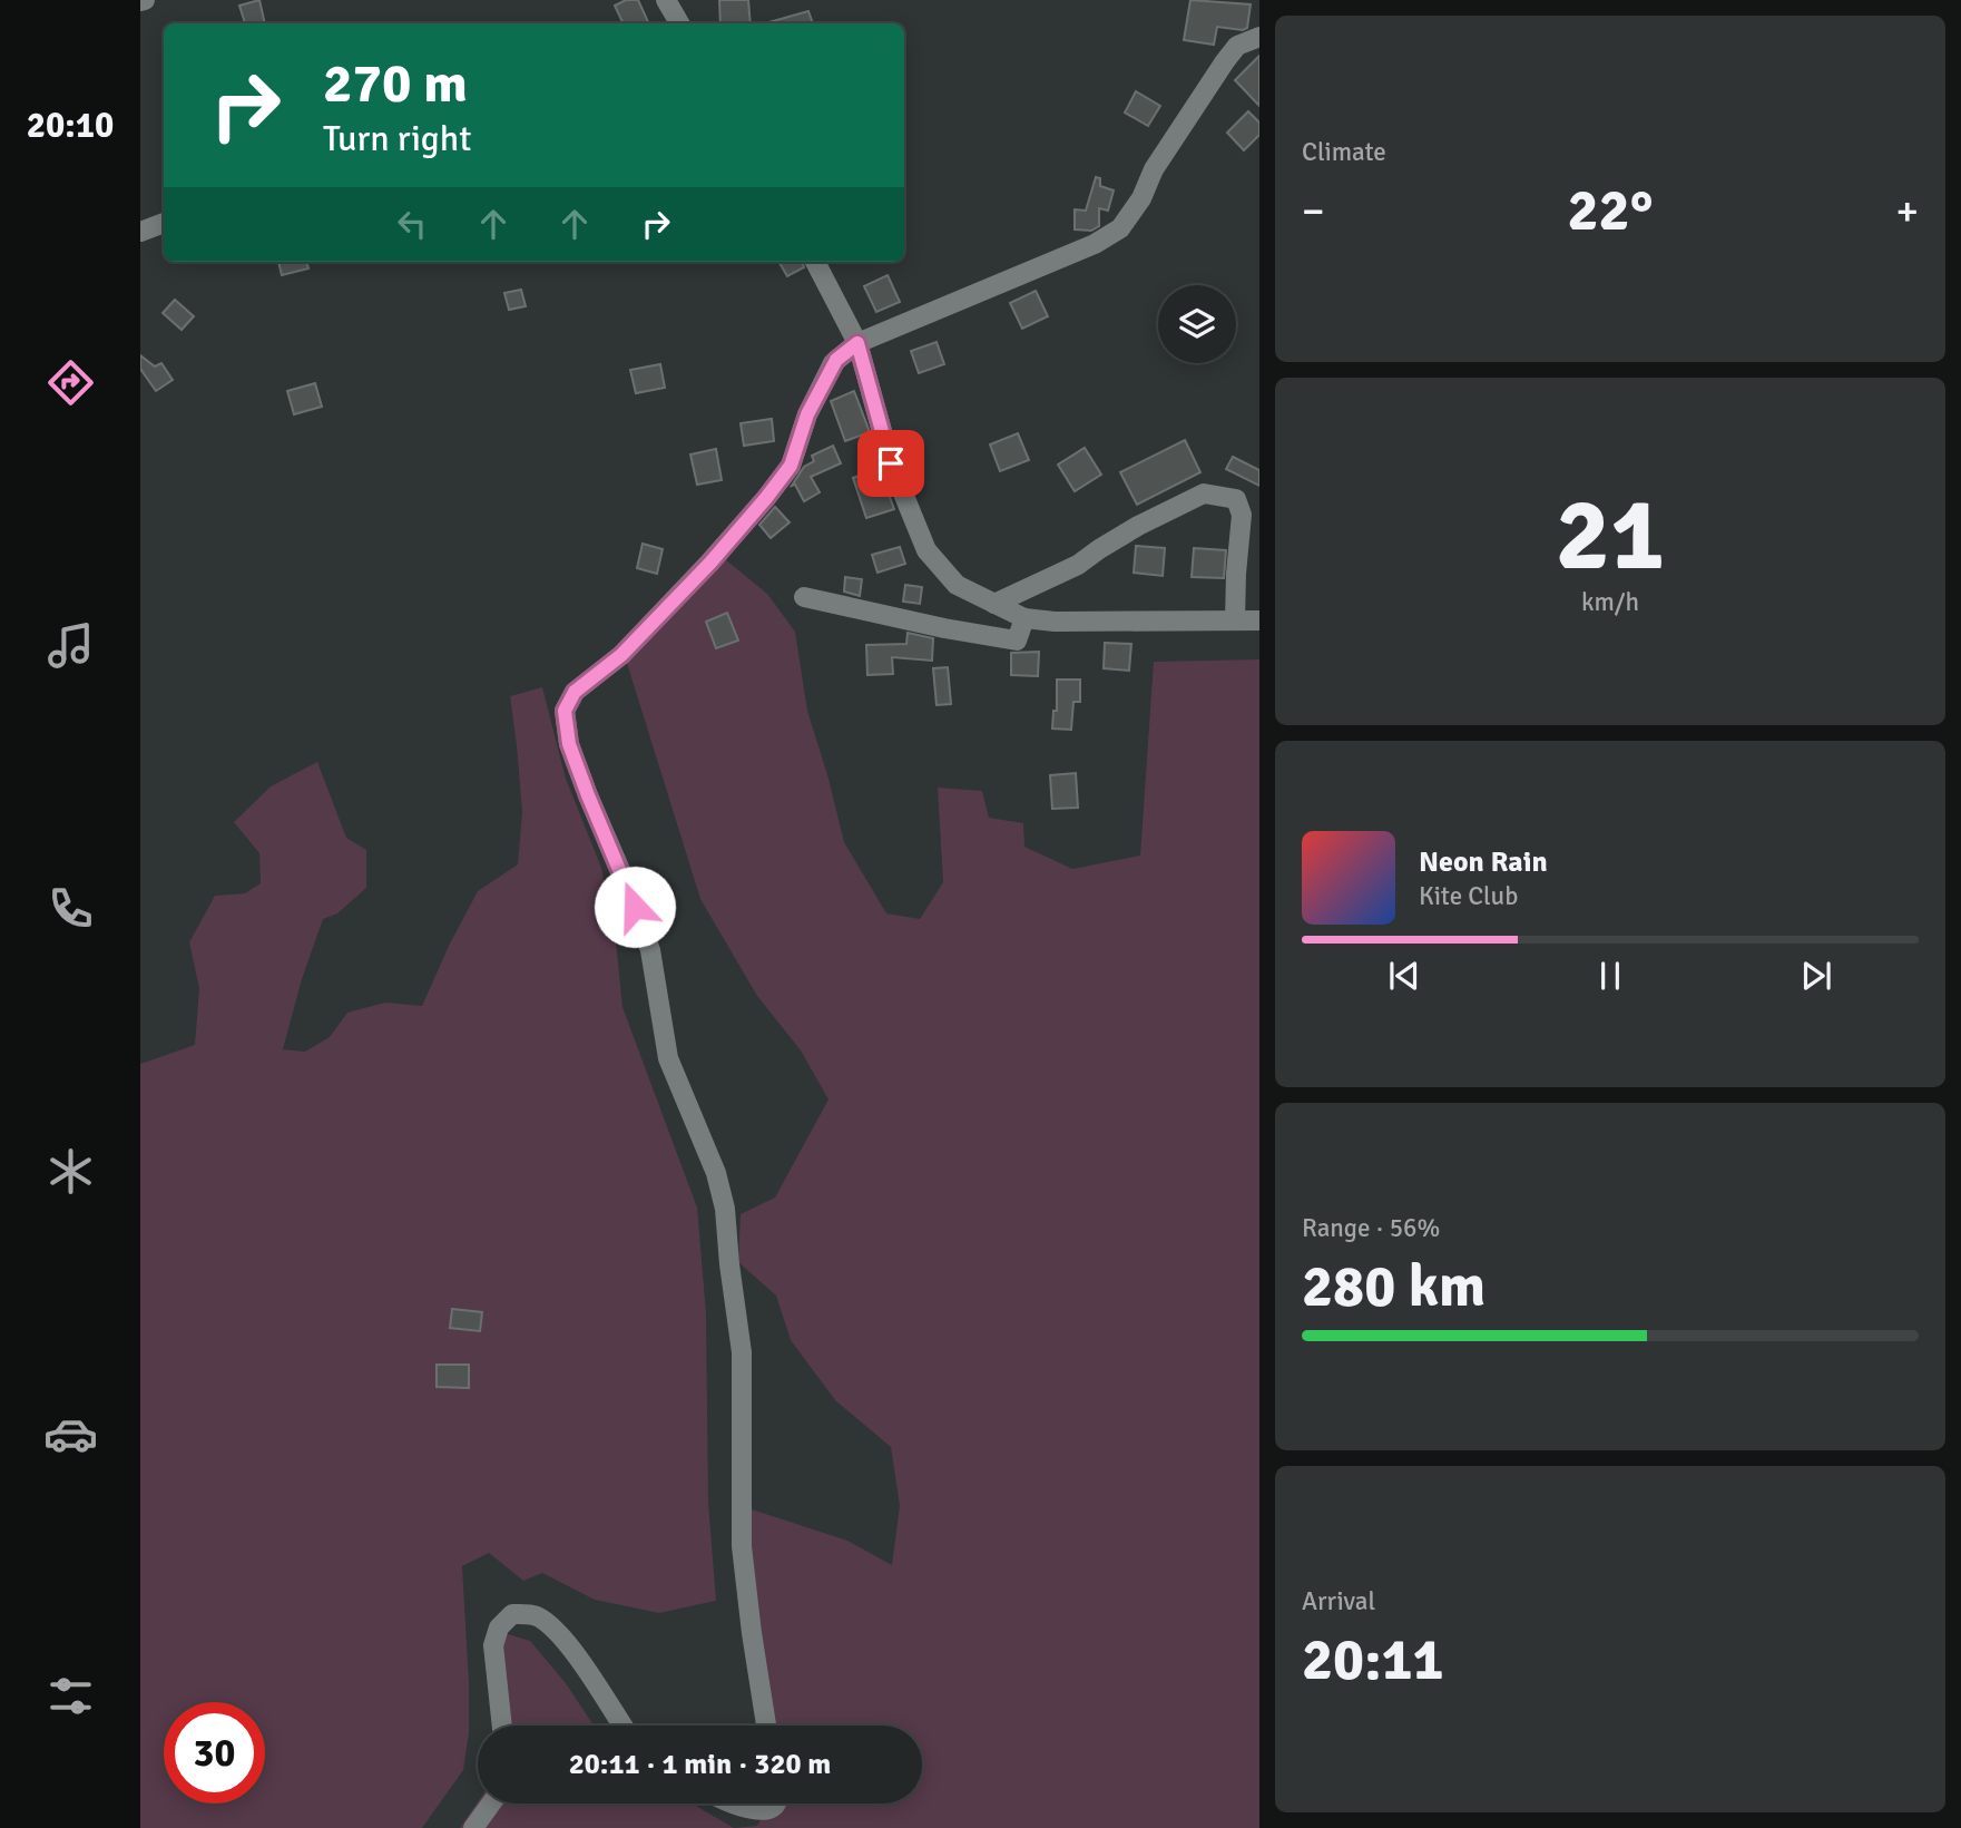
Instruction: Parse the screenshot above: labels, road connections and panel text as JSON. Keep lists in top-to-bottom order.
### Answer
{
  "page": {
    "tabs": "20:10",
    "tile": [
      "Climate",
      ["21", "km/h"],
      ["Range · 56%", "280 km"],
      ["Arrival", "20:11"]
    ],
    "turn": ["270 m", "Turn right"],
    "heat": ["−", "22°", "+"],
    "song": ["Neon Rain", "Kite Club"],
    "limit": "30",
    "trip": "20:11 · 1 min · 320 m"
  }
}
